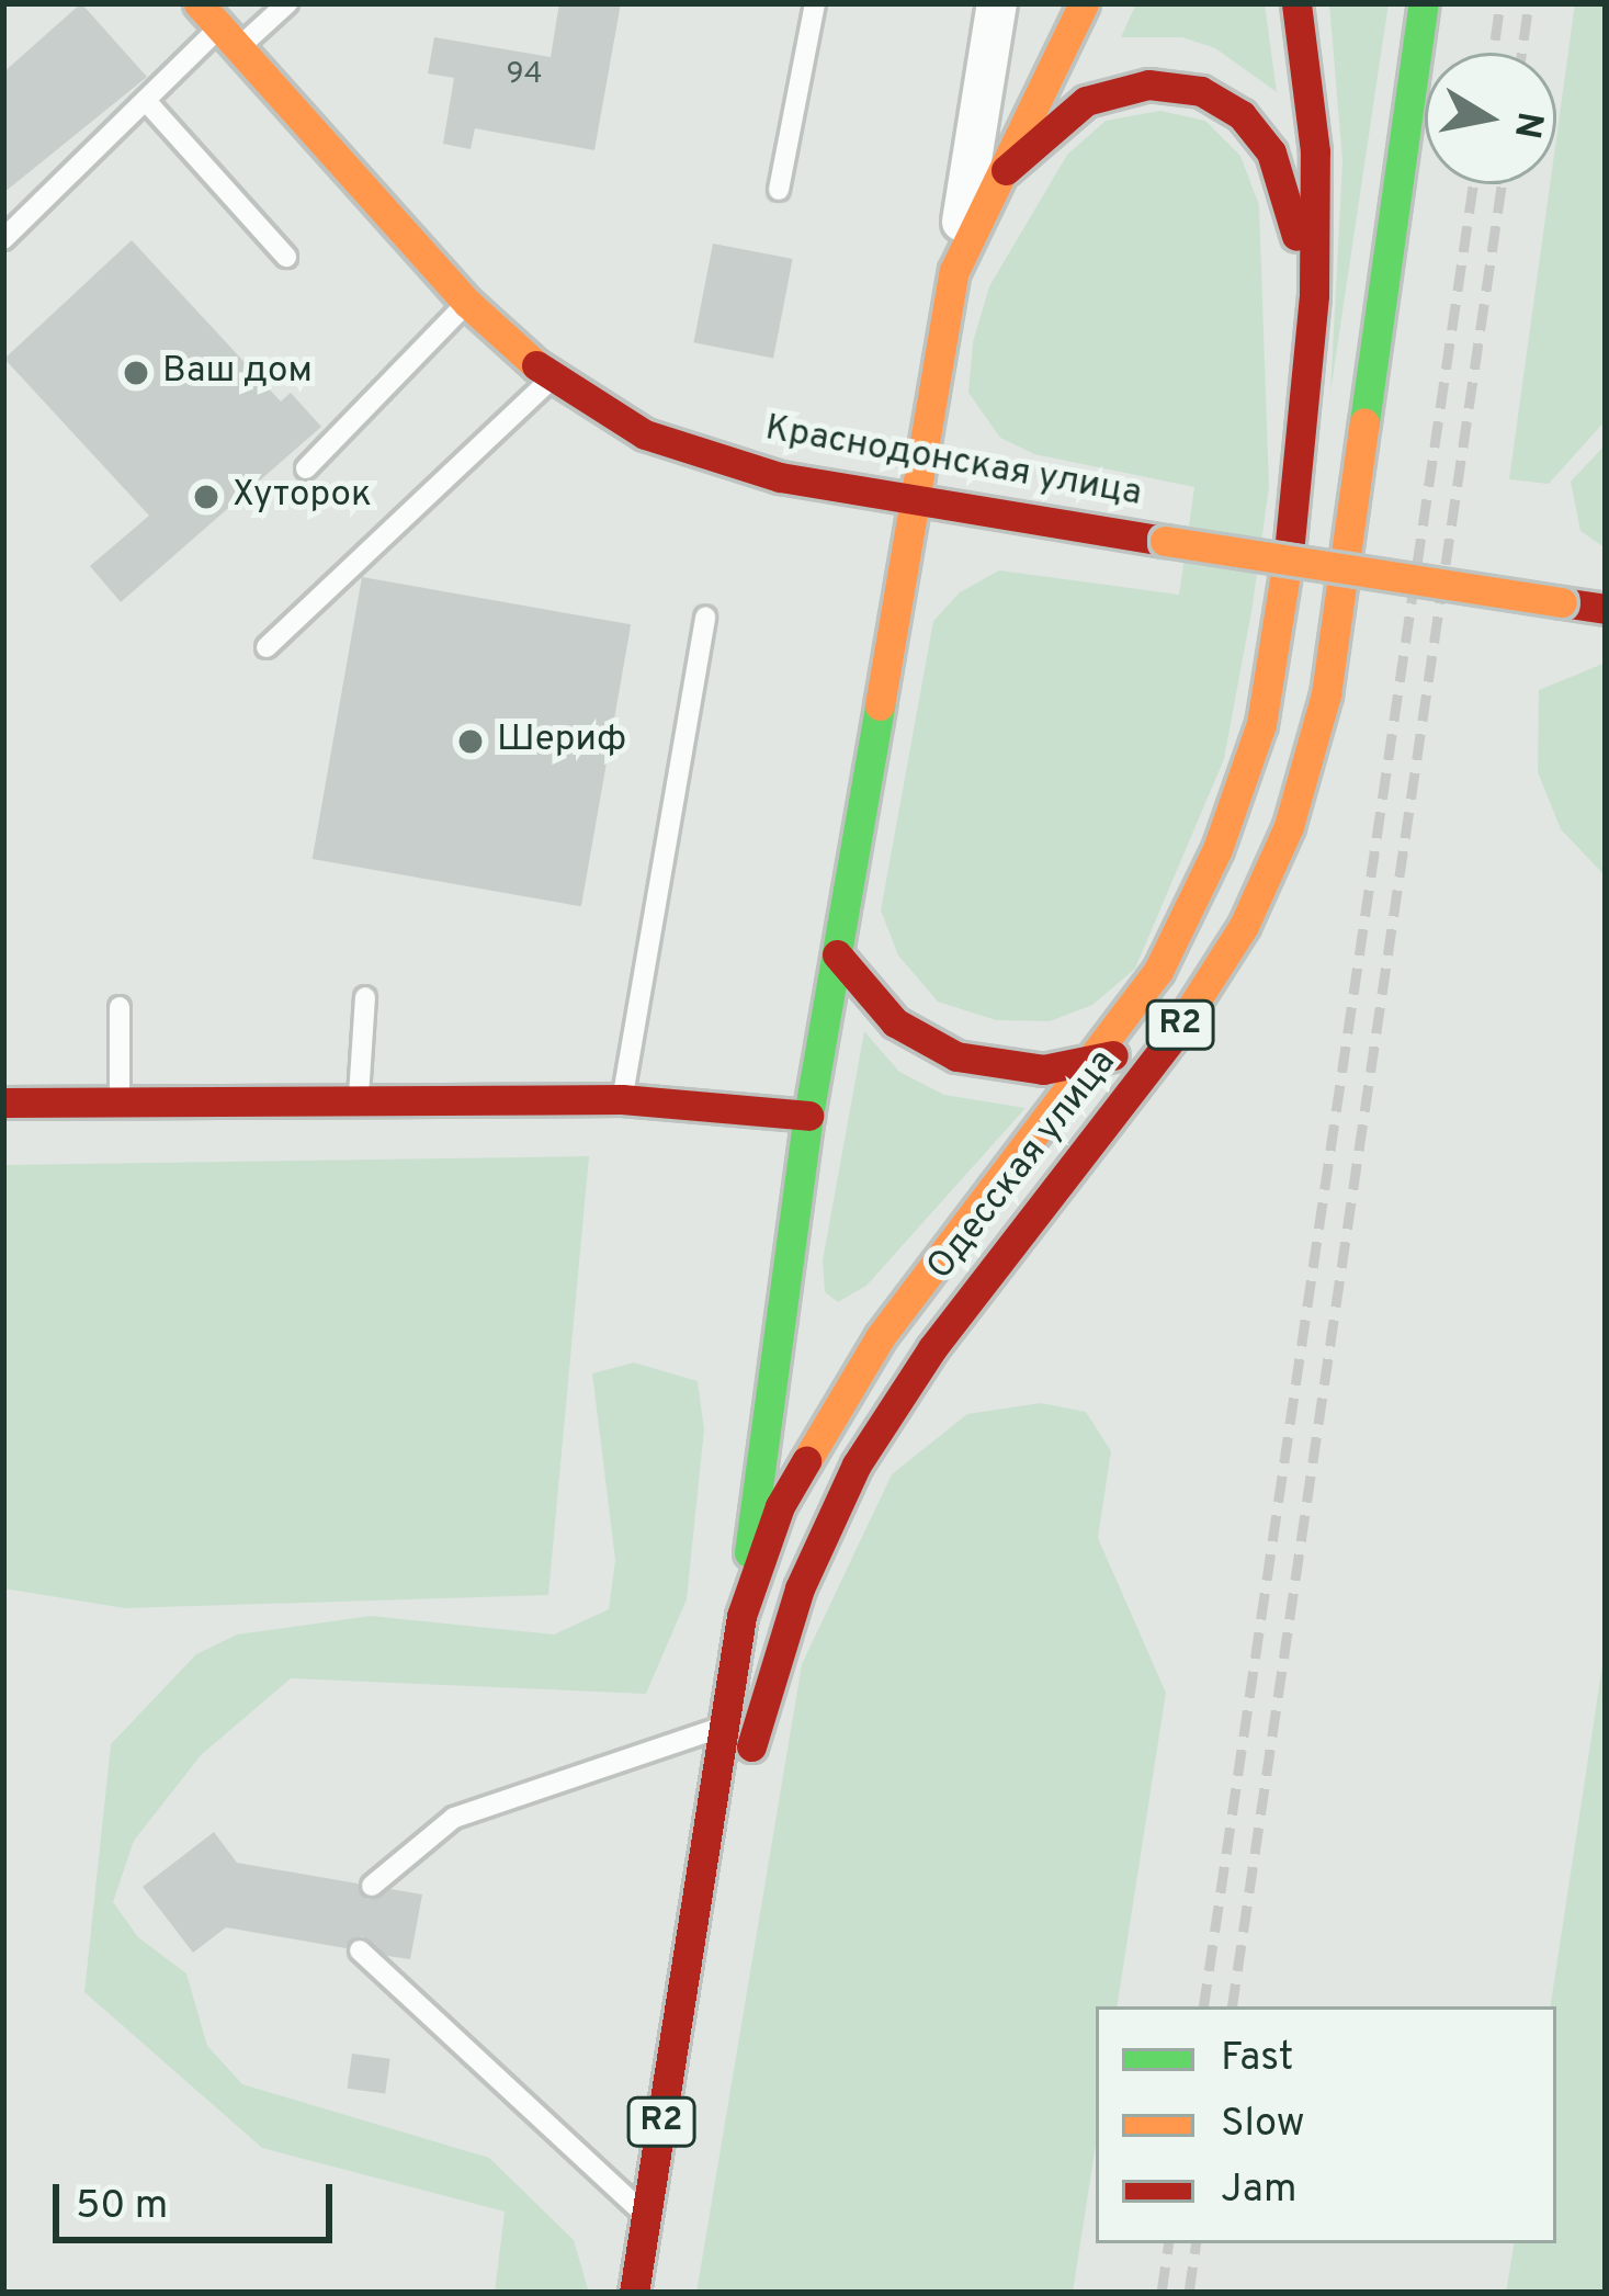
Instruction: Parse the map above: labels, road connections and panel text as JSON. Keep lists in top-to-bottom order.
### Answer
{
  "streets": {
    "main road": ["Краснодонская улица", "R2", "Одесская улица"]
  },
  "crossings": [
    ["Краснодонская улица", "Одесская улица"],
    ["R2", "Одесская улица"]
  ],
  "places": ["Ваш дом", "Хуторок", "Шериф"],
  "house_numbers": ["94"],
  "legend": ["Fast", "Slow", "Jam"],
  "scale_bar": "50 m",
  "north": "right"
}
